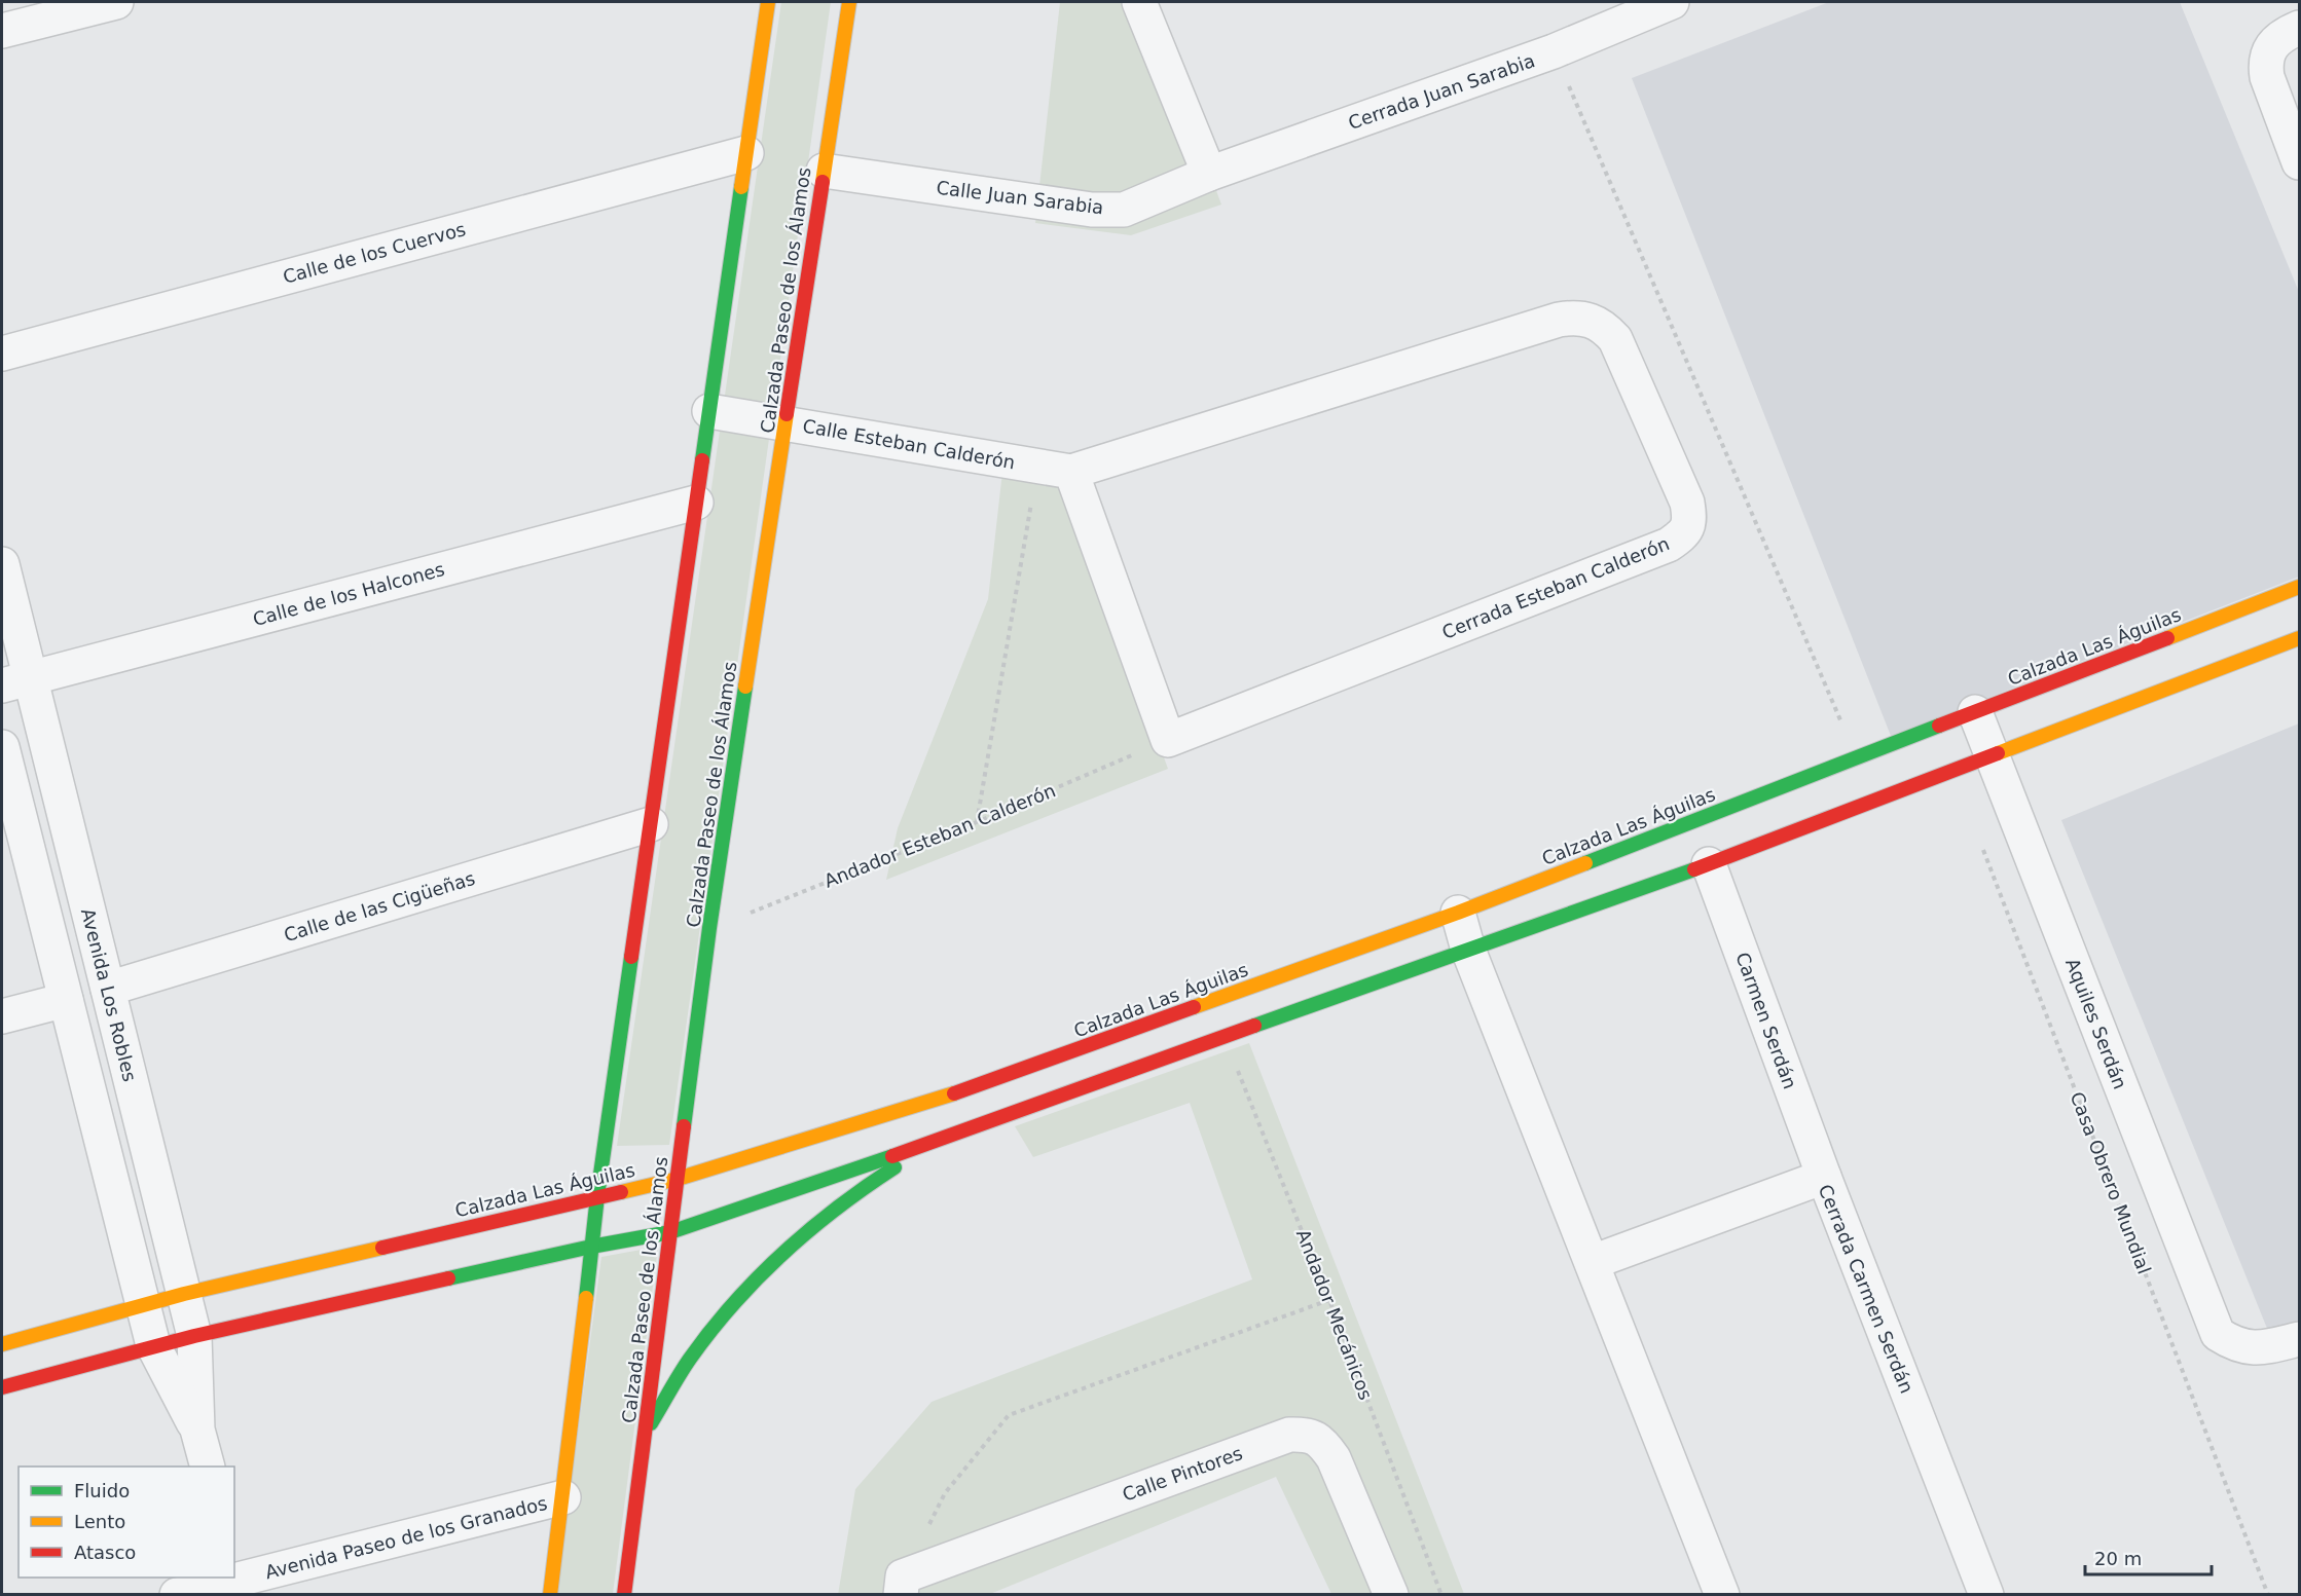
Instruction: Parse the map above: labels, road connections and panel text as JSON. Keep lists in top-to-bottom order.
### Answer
{
  "streets": {
    "street": [
      "Cerrada Juan Sarabia",
      "Calle Juan Sarabia",
      "Calle de los Cuervos",
      "Calzada Paseo de los Álamos",
      "Calle Esteban Calderón",
      "Cerrada Esteban Calderón",
      "Calle de los Halcones",
      "Calzada Las Águilas",
      "Calle de las Cigüeñas",
      "Avenida Los Robles",
      "Carmen Serdán",
      "Aquiles Serdán",
      "Cerrada Carmen Serdán",
      "Calle Pintores",
      "Avenida Paseo de los Granados"
    ],
    "path": ["Andador Esteban Calderón", "Casa Obrero Mundial", "Andador Mecánicos"]
  },
  "crossings": [
    ["Cerrada Juan Sarabia", "Calle Juan Sarabia"],
    ["Calle Juan Sarabia", "Calzada Paseo de los Álamos"],
    ["Calzada Paseo de los Álamos", "Calle Esteban Calderón"],
    ["Calzada Paseo de los Álamos", "Calzada Las Águilas"],
    ["Calzada Paseo de los Álamos", "Andador Esteban Calderón"],
    ["Calle Esteban Calderón", "Cerrada Esteban Calderón"],
    ["Cerrada Esteban Calderón", "Andador Esteban Calderón"],
    ["Calle de los Halcones", "Avenida Los Robles"],
    ["Calzada Las Águilas", "Avenida Los Robles"],
    ["Calzada Las Águilas", "Aquiles Serdán"],
    ["Calle de las Cigüeñas", "Avenida Los Robles"],
    ["Carmen Serdán", "Cerrada Carmen Serdán"]
  ],
  "legend": ["Fluido", "Lento", "Atasco"],
  "scale_bar": "20 m"
}
